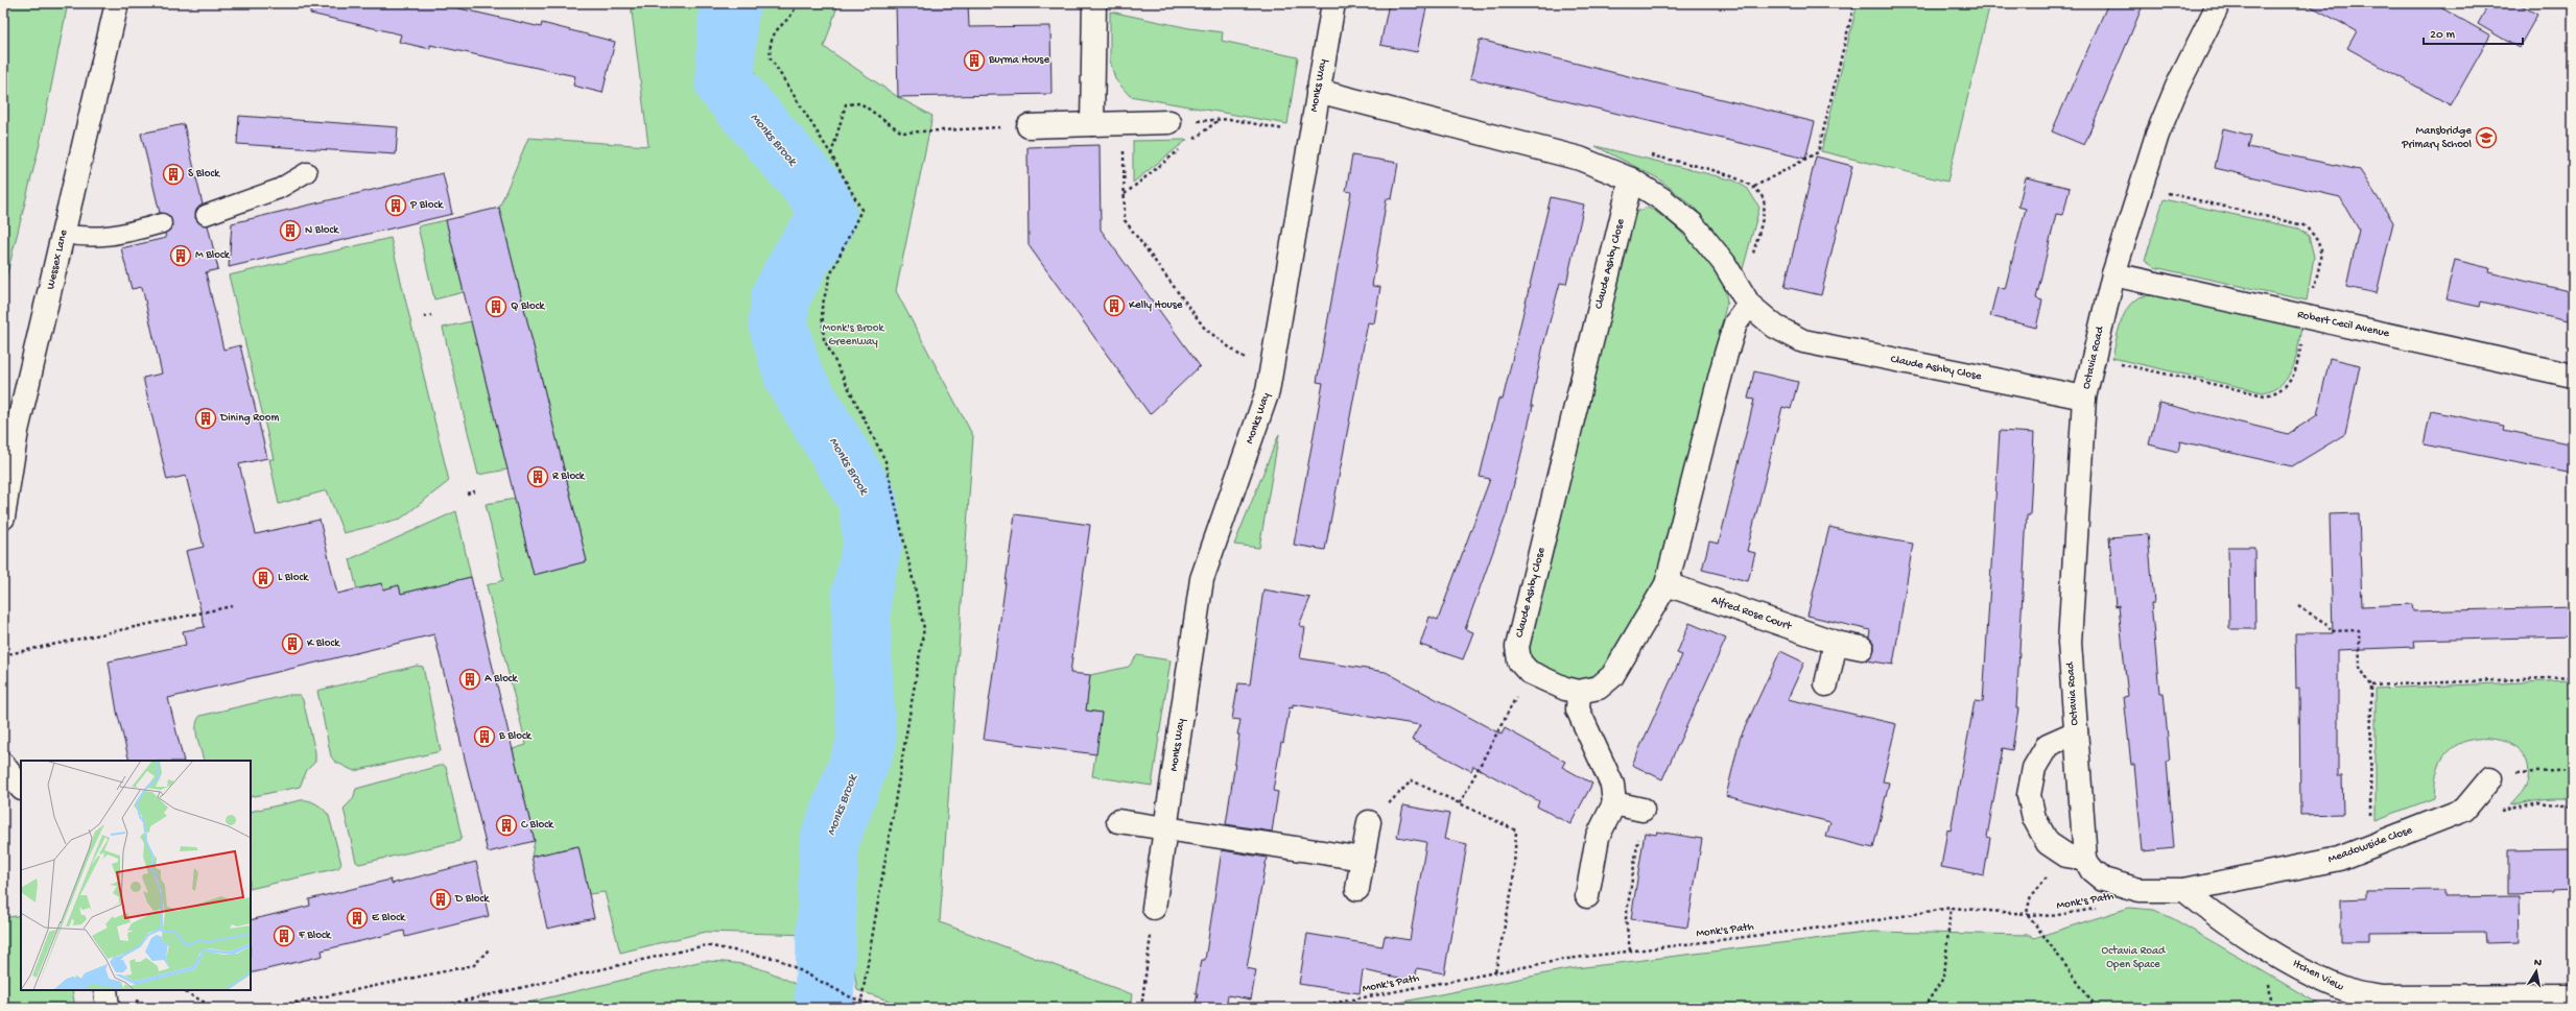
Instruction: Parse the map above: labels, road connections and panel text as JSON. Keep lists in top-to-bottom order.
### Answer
{
  "streets": {
    "street": [
      "Monks Way",
      "Wessex Lane",
      "Claude Ashby Close",
      "Robert Cecil Avenue",
      "Octavia Road",
      "Alfred Rose Court",
      "Meadowside Close",
      "Itchen View"
    ],
    "path": ["Monk's Path"]
  },
  "crossings": [
    ["Monks Way", "Claude Ashby Close"],
    ["Claude Ashby Close", "Octavia Road"],
    ["Robert Cecil Avenue", "Octavia Road"],
    ["Octavia Road", "Meadowside Close"],
    ["Octavia Road", "Itchen View"],
    ["Meadowside Close", "Itchen View"]
  ],
  "water": ["Monks Brook"],
  "parks": ["Monk's Brook Greenway", "Octavia Road Open Space"],
  "places": {
    "building": [
      "Burma House",
      "S Block",
      "P Block",
      "N Block",
      "M Block",
      "Kelly House",
      "Q Block",
      "Dining Room",
      "R Block",
      "L Block",
      "K Block",
      "A Block",
      "B Block",
      "C Block",
      "D Block",
      "E Block",
      "F Block"
    ],
    "school or university": ["Mansbridge Primary School"]
  },
  "scale_bar": "20 m",
  "north": "top"
}
